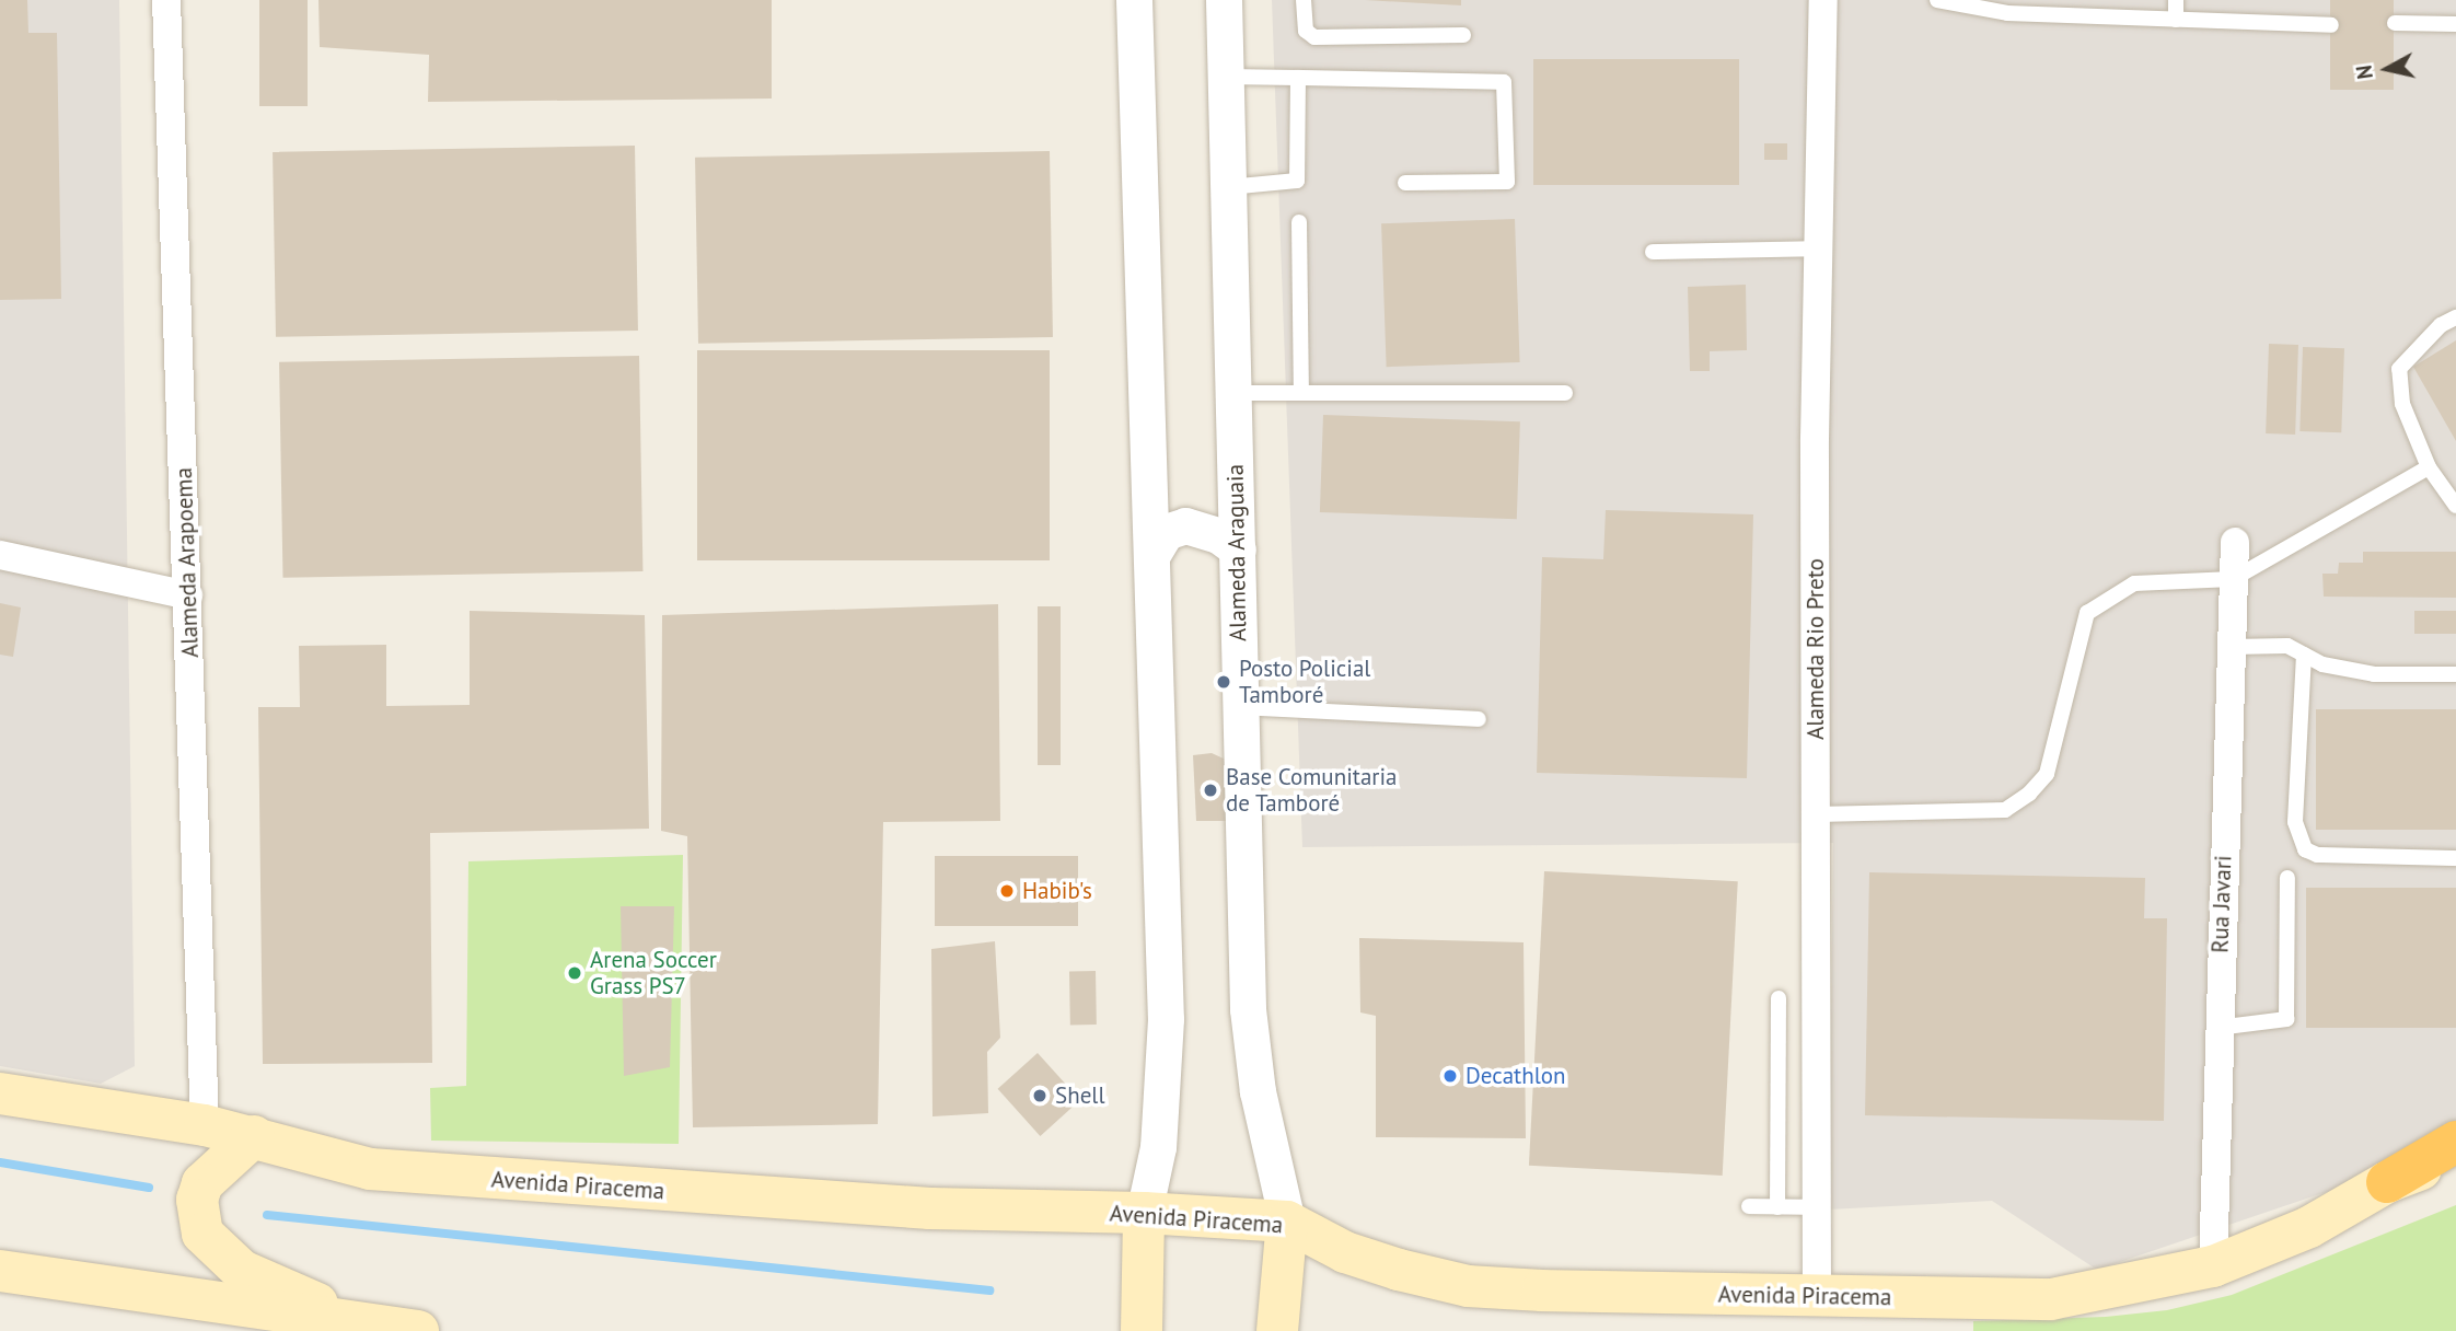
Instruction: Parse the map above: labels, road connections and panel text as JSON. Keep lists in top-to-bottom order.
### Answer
{
  "streets": {
    "main road": ["Alameda Araguaia", "Avenida Piracema"],
    "street": ["Alameda Arapoema", "Alameda Rio Preto", "Rua Javari"]
  },
  "crossings": [
    ["Alameda Araguaia", "Avenida Piracema"],
    ["Alameda Arapoema", "Avenida Piracema"],
    ["Alameda Rio Preto", "Avenida Piracema"],
    ["Rua Javari", "Avenida Piracema"]
  ],
  "places": [
    "Posto Policial Tamboré",
    "Base Comunitaria de Tamboré",
    "Habib's",
    "Arena Soccer Grass PS7",
    "Decathlon",
    "Shell"
  ],
  "north": "left"
}
